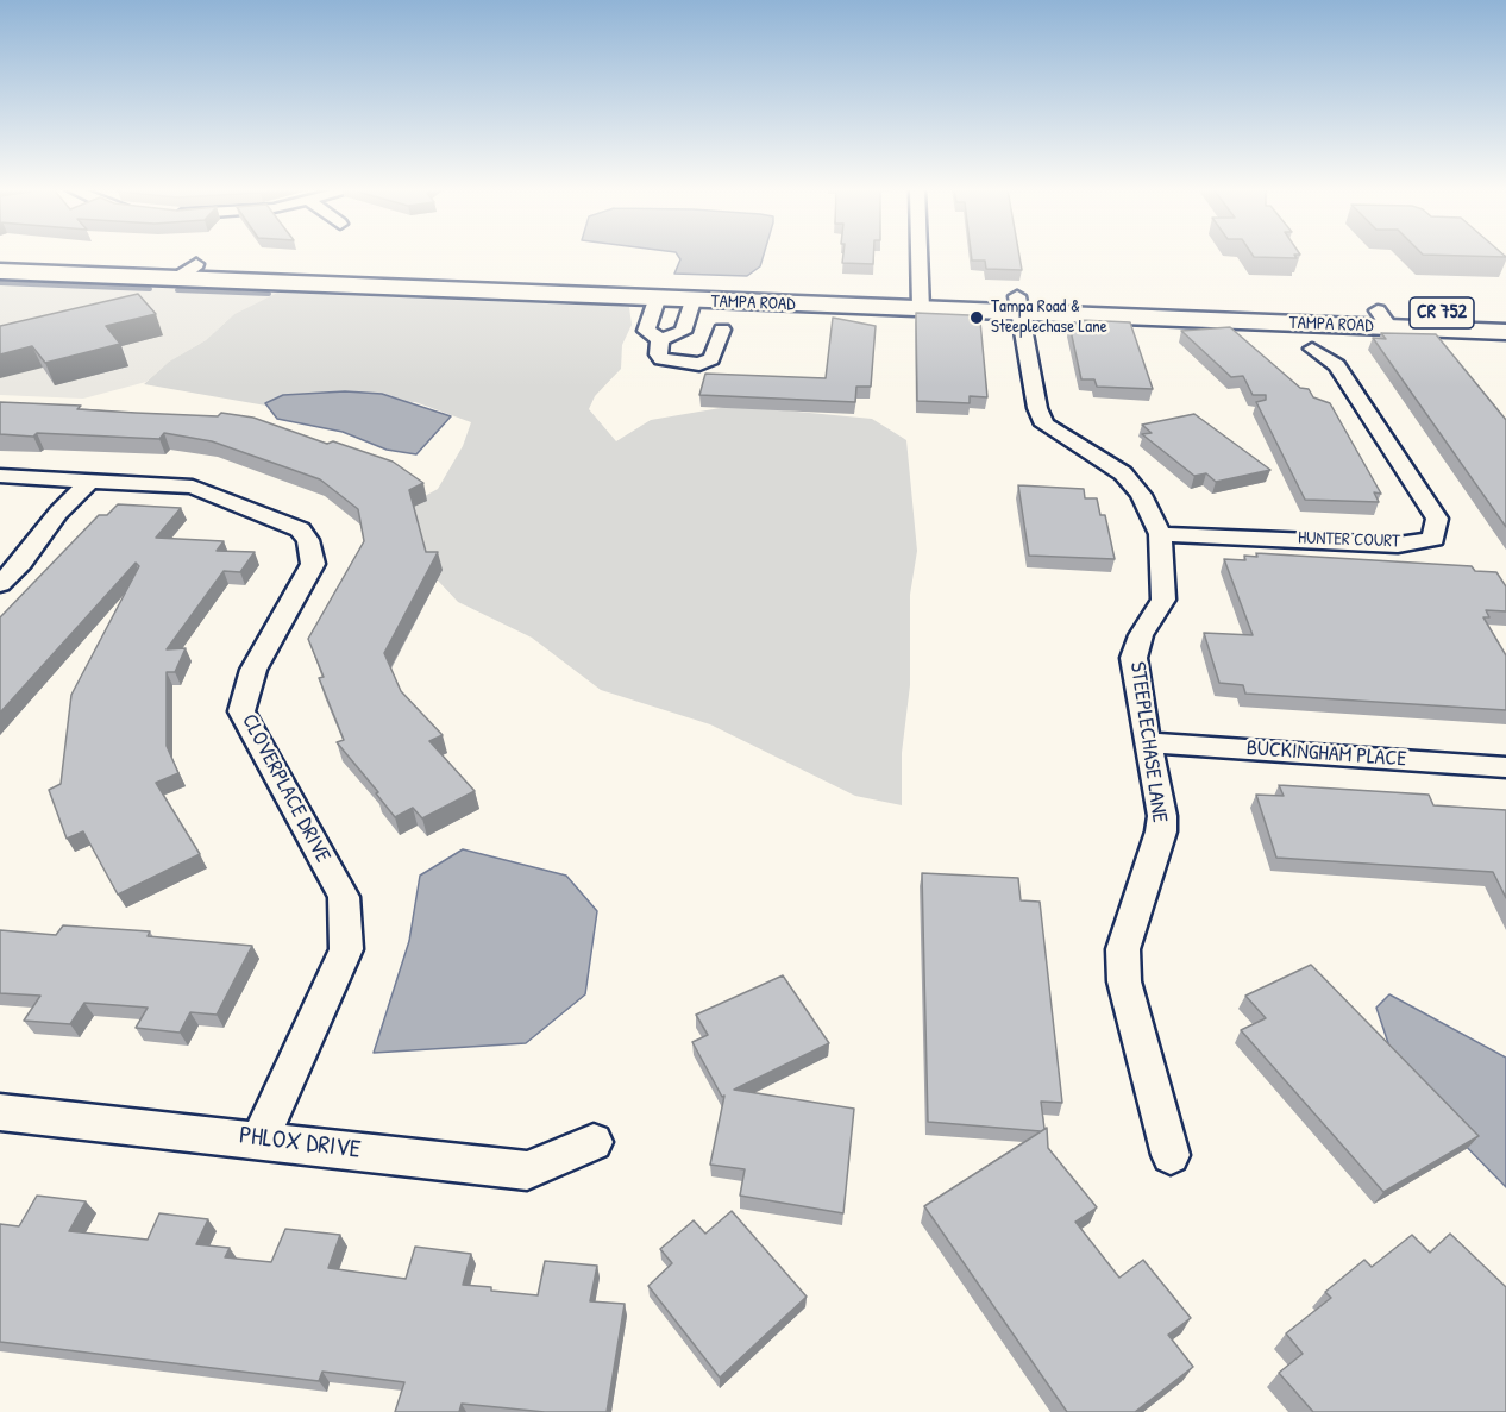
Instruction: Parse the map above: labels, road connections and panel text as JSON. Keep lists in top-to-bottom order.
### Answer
{
  "streets": {
    "main road": ["TAMPA ROAD", "CR 752"],
    "street": [
      "HUNTER COURT",
      "STEEPLECHASE LANE",
      "BUCKINGHAM PLACE",
      "CLOVERPLACE DRIVE",
      "PHLOX DRIVE"
    ]
  },
  "crossings": [
    ["TAMPA ROAD", "STEEPLECHASE LANE"],
    ["HUNTER COURT", "STEEPLECHASE LANE"],
    ["STEEPLECHASE LANE", "BUCKINGHAM PLACE"],
    ["CLOVERPLACE DRIVE", "PHLOX DRIVE"]
  ],
  "places": ["Tampa Road & Steeplechase Lane"]
}
